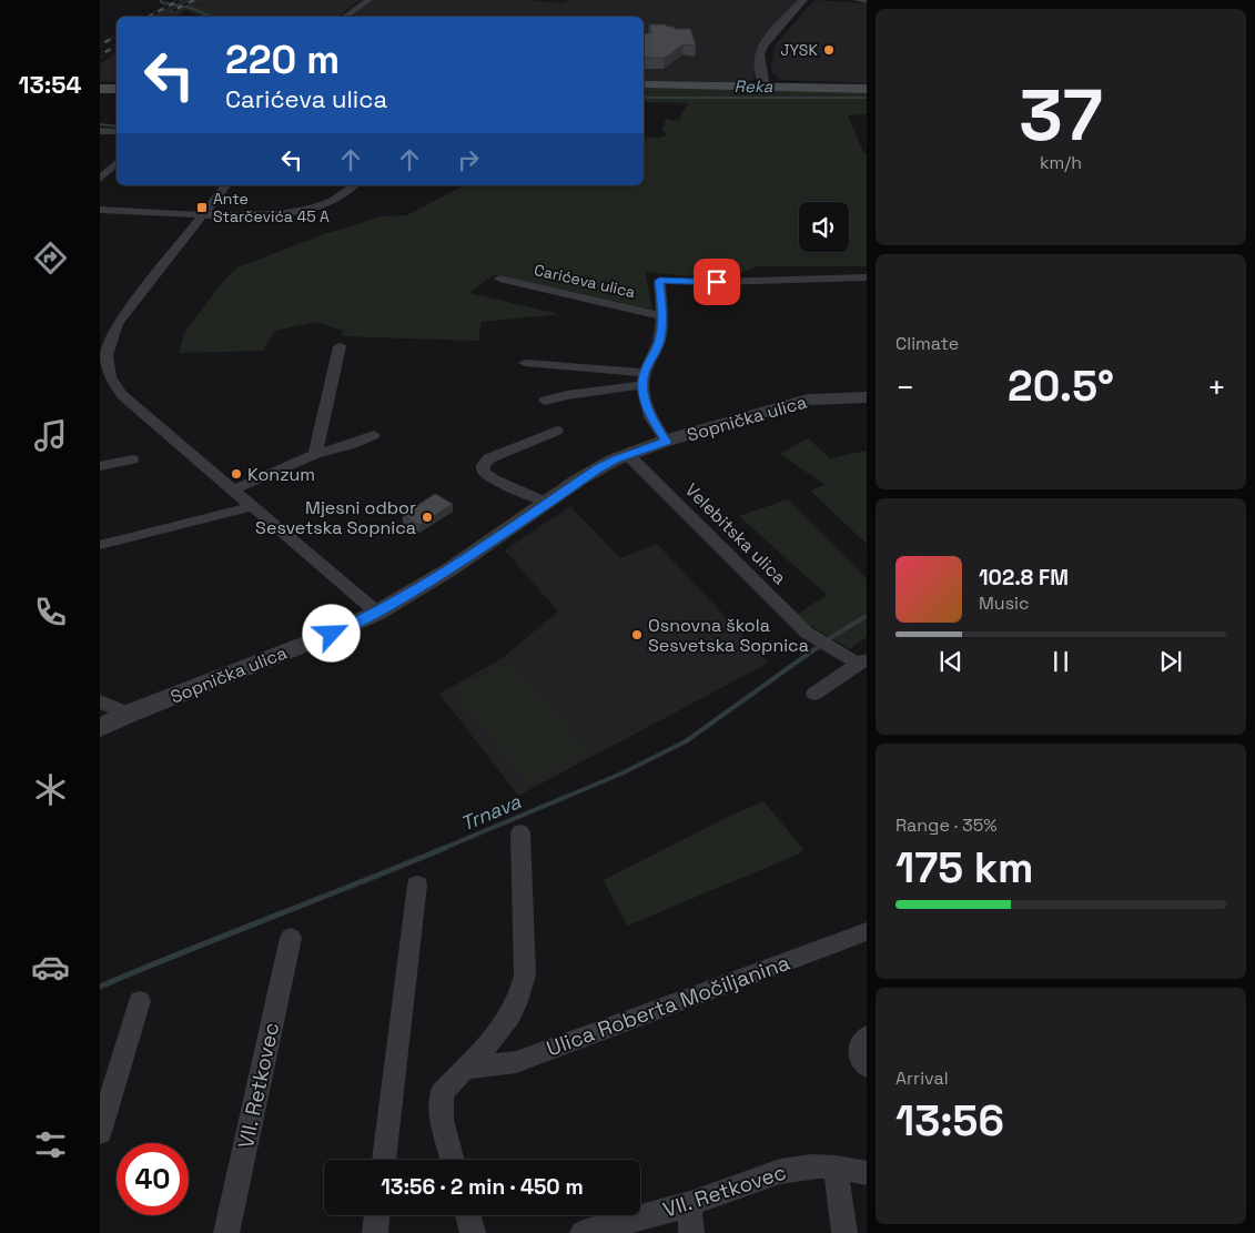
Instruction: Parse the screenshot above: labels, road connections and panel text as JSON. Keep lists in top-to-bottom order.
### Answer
{
  "streets": {
    "street": [
      "Carićeva ulica",
      "Sopnička ulica",
      "Velebitska ulica",
      "Ulica Roberta Močiljanina",
      "VII. Retkovec"
    ]
  },
  "crossings": [
    ["Sopnička ulica", "Velebitska ulica"]
  ],
  "water": ["Reka", "Trnava"],
  "places": {
    "other": [
      "JYSK",
      "Konzum",
      "Mjesni odbor Sesvetska Sopnica",
      "Osnovna škola Sesvetska Sopnica"
    ],
    "transit": ["Ante Starčevića 45 A"]
  },
  "page": {
    "tabs": "13:54",
    "tile": [
      ["37", "km/h"],
      "Climate",
      ["Range · 35%", "175 km"],
      ["Arrival", "13:56"]
    ],
    "turn": ["220 m", "Carićeva ulica"],
    "heat": ["−", "20.5°", "+"],
    "song": ["102.8 FM", "Music"],
    "limit": "40",
    "trip": "13:56 · 2 min · 450 m"
  }
}
